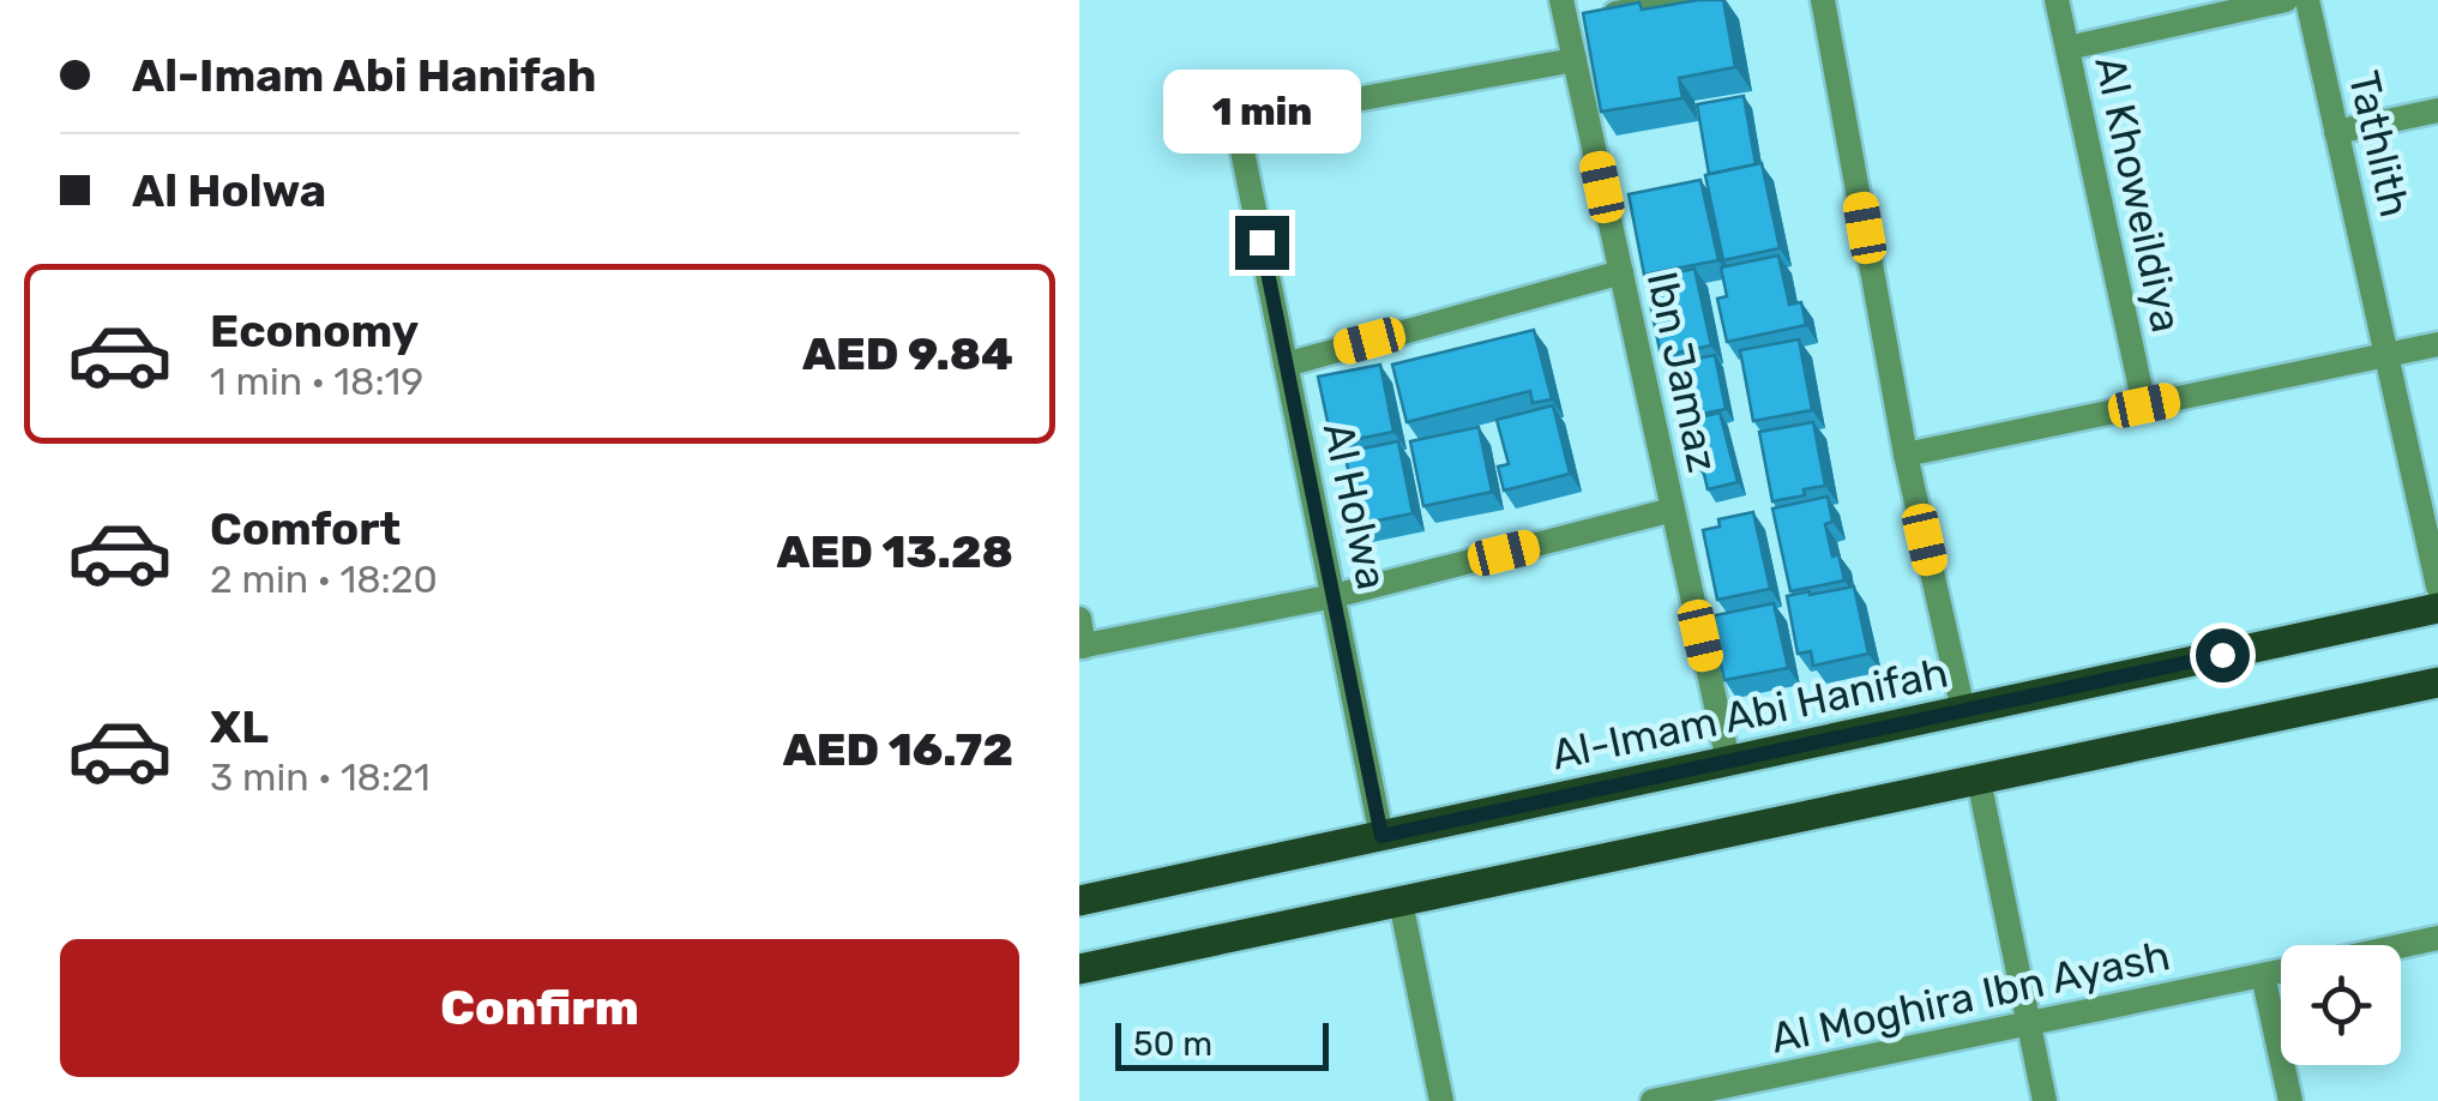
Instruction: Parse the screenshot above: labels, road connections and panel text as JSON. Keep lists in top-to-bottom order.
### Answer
{
  "streets": {
    "main road": ["Al-Imam Abi Hanifah"],
    "street": [
      "Tathlith",
      "Al Khoweildiya",
      "Ibn Jamaz",
      "Al Holwa",
      "Al Moghira Ibn Ayash"
    ]
  },
  "crossings": [
    ["Ibn Jamaz", "Al Holwa"],
    ["Ibn Jamaz", "Al-Imam Abi Hanifah"],
    ["Al Holwa", "Al-Imam Abi Hanifah"]
  ],
  "scale_bar": "50 m",
  "page": {
    "banner": ["Al-Imam Abi Hanifah", "Al Holwa"],
    "bubble": "1 min",
    "list": [
      {
        "name": "Economy",
        "note": "1 min · 18:19",
        "value": "AED 9.84"
      },
      {
        "name": "Comfort",
        "note": "2 min · 18:20",
        "value": "AED 13.28"
      },
      {
        "name": "XL",
        "note": "3 min · 18:21",
        "value": "AED 16.72"
      }
    ],
    "buttons": "Confirm",
    "scale": "50 m"
  }
}
